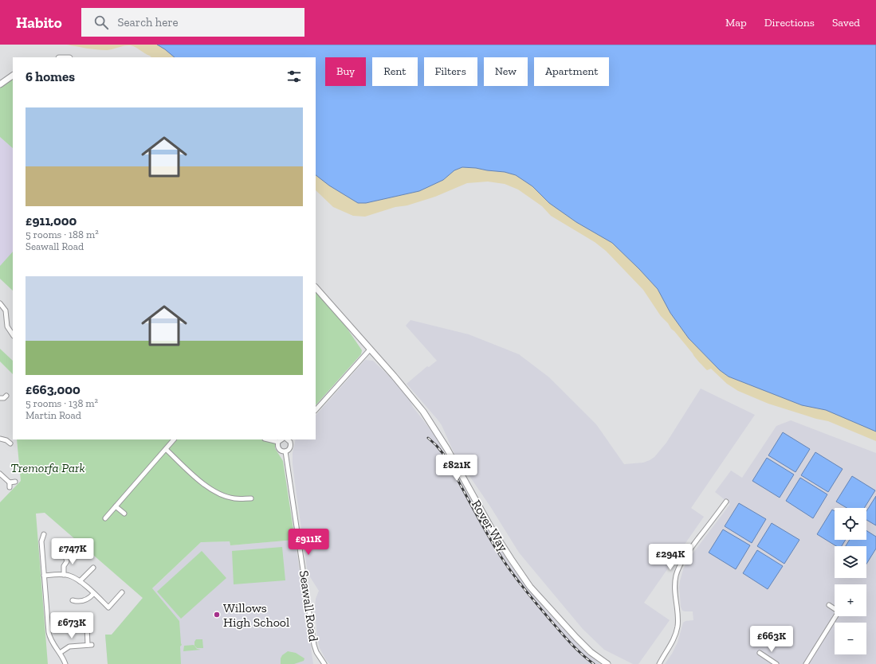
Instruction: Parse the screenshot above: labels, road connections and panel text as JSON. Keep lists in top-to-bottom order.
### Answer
{
  "streets": {
    "street": ["Rover Way", "Seawall Road"]
  },
  "parks": ["Tremorfa Park"],
  "places": ["Willows High School"],
  "page": {
    "header": "Habito",
    "search": "Search here",
    "nav": ["Map", "Directions", "Saved"],
    "chip": [
      "Buy",
      "Rent",
      "Filters",
      "New",
      "Apartment"
    ],
    "heading": "6 homes",
    "list": [
      {
        "name": "£911,000",
        "note": "5 rooms · 188 m² · Seawall Road"
      },
      {
        "name": "£663,000",
        "note": "5 rooms · 138 m² · Martin Road"
      }
    ],
    "price": [
      "£821K",
      "£911K",
      "£747K",
      "£294K",
      "£673K",
      "£663K"
    ],
    "map_buttons": ["+", "−"]
  }
}
